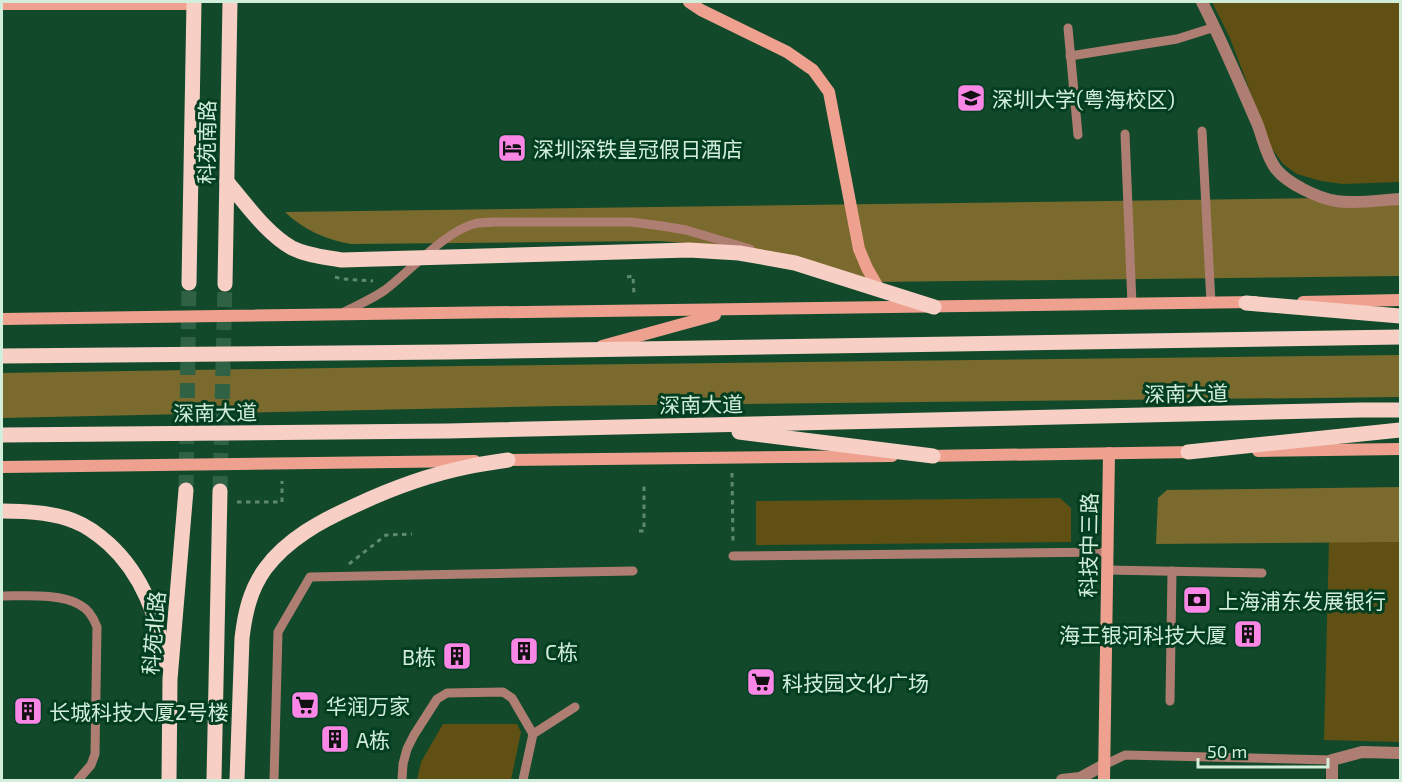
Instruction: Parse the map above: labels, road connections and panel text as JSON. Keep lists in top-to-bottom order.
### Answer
{
  "streets": {
    "main road": [
      "科苑南路",
      "深南大道",
      "科技中三路",
      "科苑北路"
    ]
  },
  "places": {
    "school or university": ["深圳大学(粤海校区)"],
    "hotel": ["深圳深铁皇冠假日酒店"],
    "bank": ["上海浦东发展银行"],
    "building": [
      "海王银河科技大厦",
      "C栋",
      "B栋",
      "长城科技大厦2号楼",
      "A栋"
    ],
    "supermarket": ["科技园文化广场", "华润万家"]
  },
  "scale_bar": "50 m"
}
